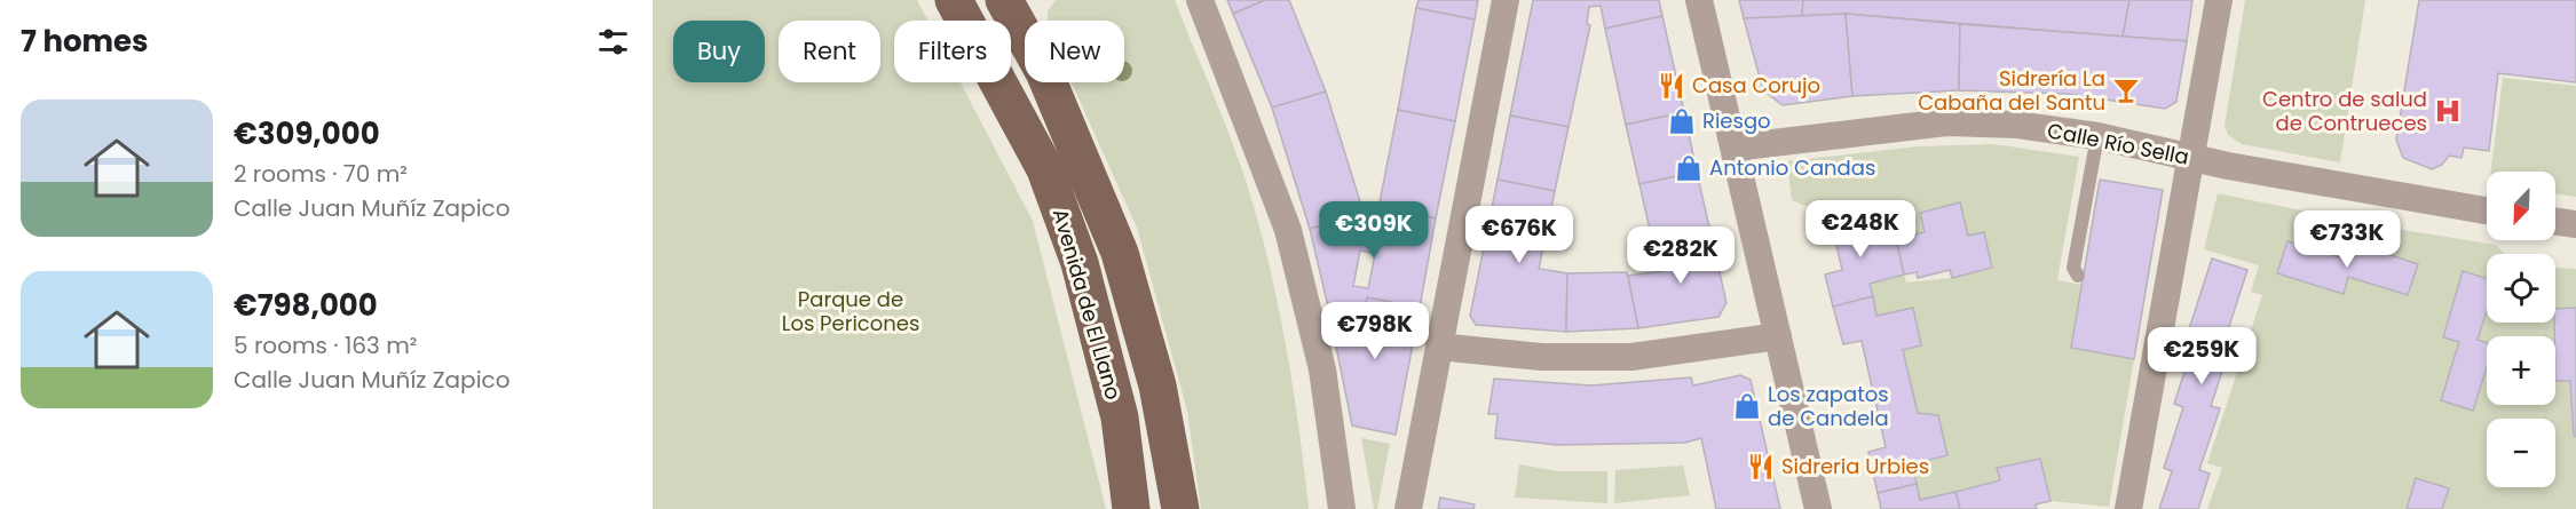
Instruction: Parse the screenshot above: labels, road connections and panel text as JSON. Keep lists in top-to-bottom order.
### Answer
{
  "streets": {
    "main road": ["Avenida de El Llano"],
    "street": ["Calle Río Sella"]
  },
  "parks": ["Parque de Los Pericones"],
  "places": {
    "restaurant": ["Casa Corujo", "Sidreria Urbies"],
    "bar": ["Sidrería La Cabaña del Santu"],
    "hospital": ["Centro de salud de Contrueces"],
    "shop": ["Riesgo", "Antonio Candas", "Los zapatos de Candela"]
  },
  "north": "bottom left",
  "page": {
    "heading": "7 homes",
    "chip": [
      "Buy",
      "Rent",
      "Filters",
      "New"
    ],
    "list": [
      {
        "name": "€309,000",
        "note": "2 rooms · 70 m² · Calle Juan Muñíz Zapico"
      },
      {
        "name": "€798,000",
        "note": "5 rooms · 163 m² · Calle Juan Muñíz Zapico"
      }
    ],
    "map_buttons": ["+", "−"],
    "price": [
      "€248K",
      "€309K",
      "€676K",
      "€733K",
      "€282K",
      "€798K",
      "€259K"
    ]
  }
}
